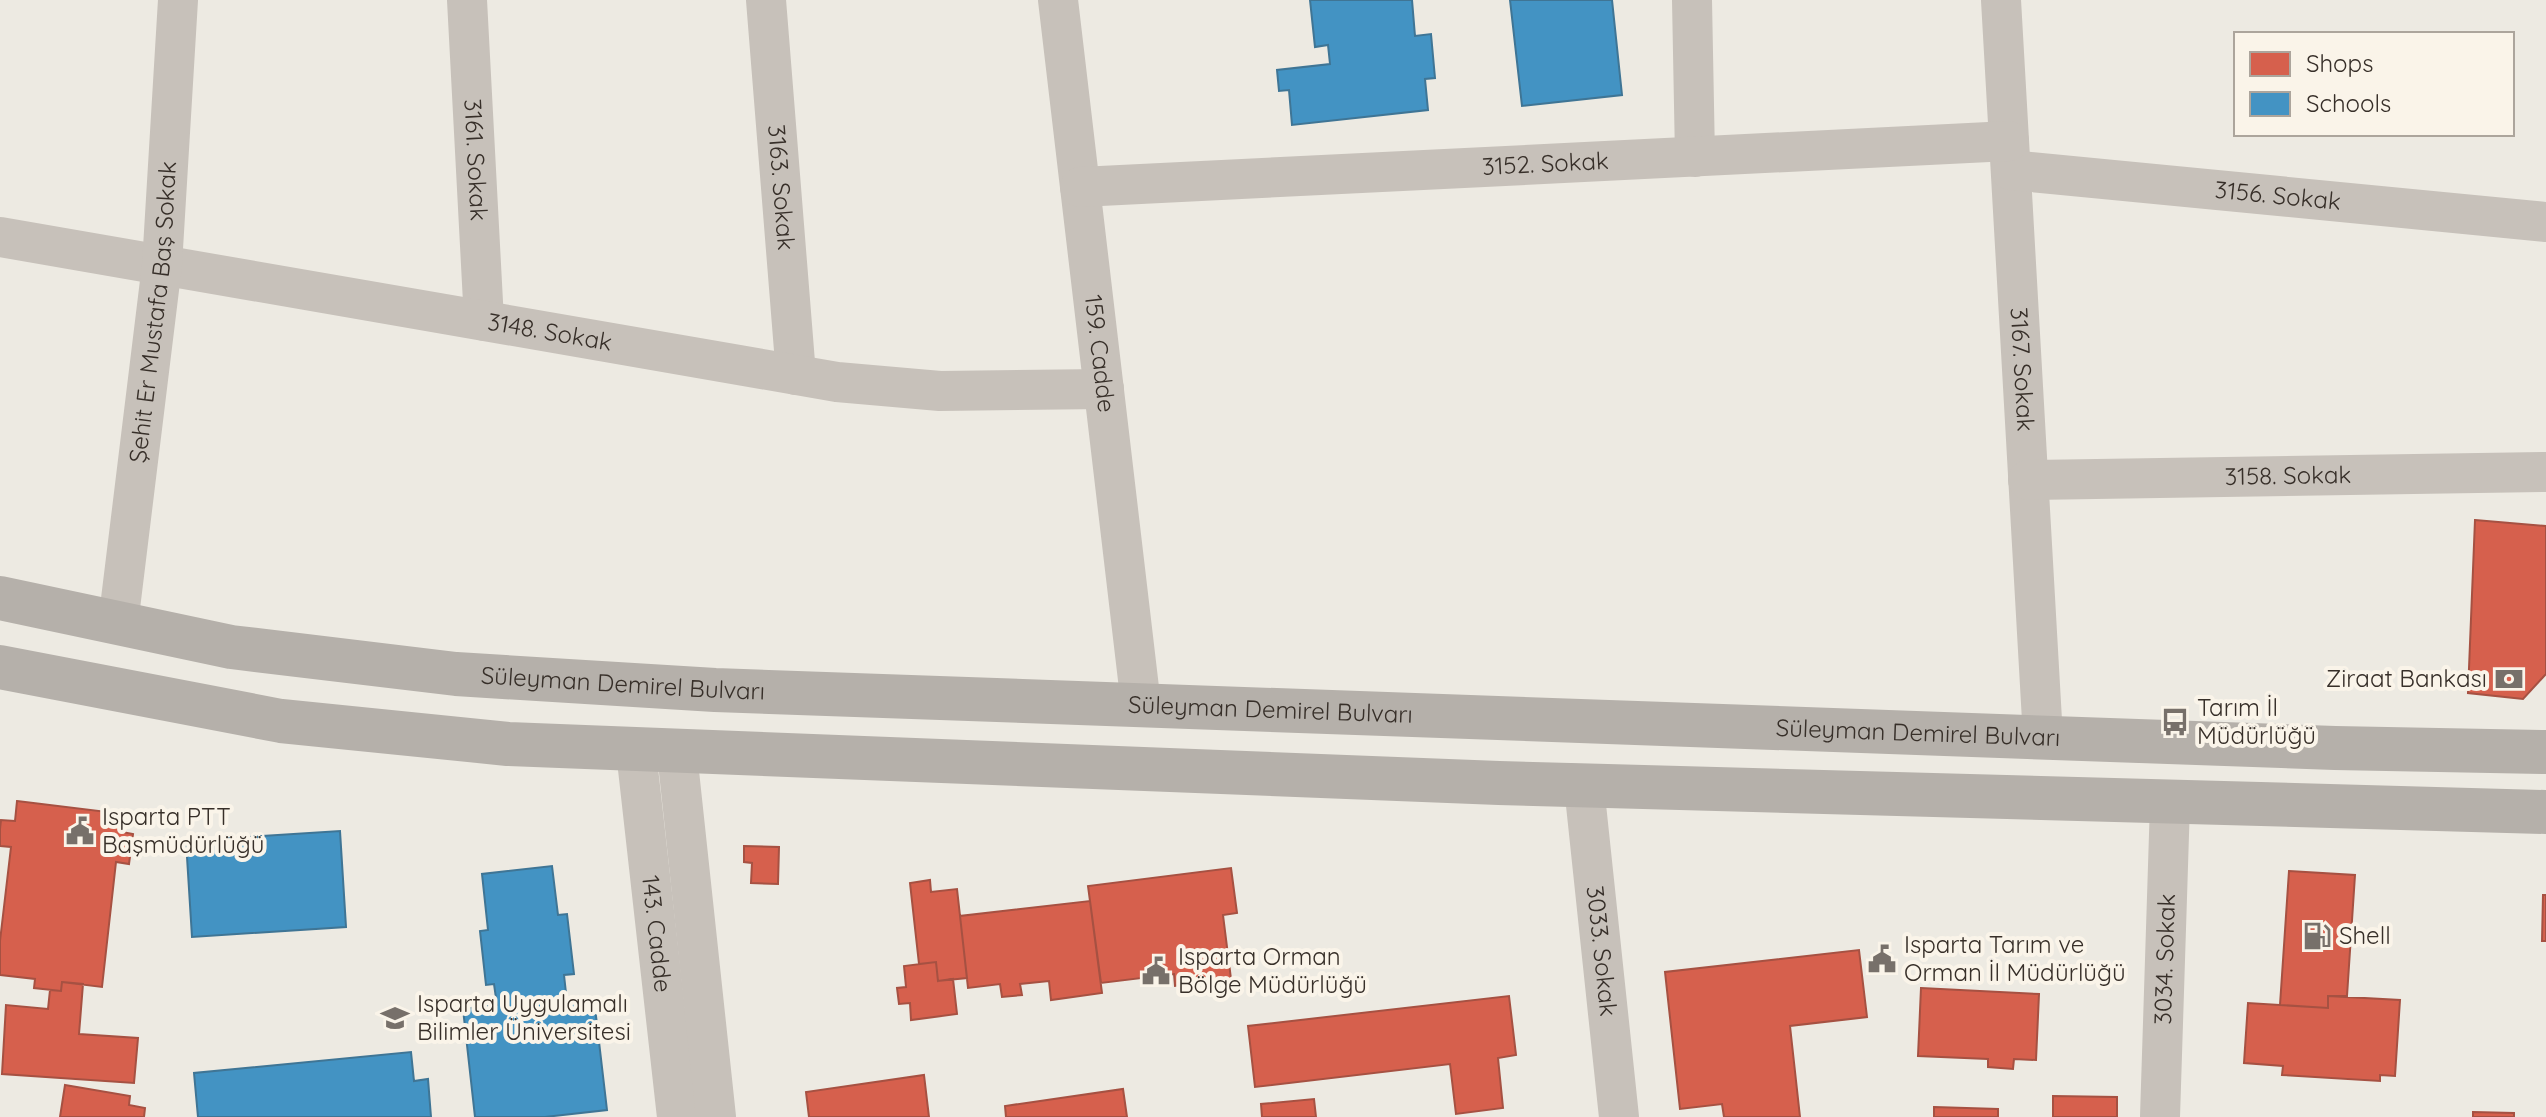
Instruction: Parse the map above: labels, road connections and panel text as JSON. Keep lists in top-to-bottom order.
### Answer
{
  "streets": {
    "main road": ["Süleyman Demirel Bulvarı"],
    "street": [
      "3161. Sokak",
      "3152. Sokak",
      "3163. Sokak",
      "3156. Sokak",
      "Şehit Er Mustafa Baş Sokak",
      "3148. Sokak",
      "159. Cadde",
      "3167. Sokak",
      "3158. Sokak",
      "143. Cadde",
      "3033. Sokak",
      "3034. Sokak"
    ]
  },
  "crossings": [
    ["3161. Sokak", "3148. Sokak"],
    ["3152. Sokak", "3156. Sokak"],
    ["3152. Sokak", "159. Cadde"],
    ["3152. Sokak", "3167. Sokak"],
    ["3163. Sokak", "3148. Sokak"],
    ["3156. Sokak", "3167. Sokak"],
    ["Şehit Er Mustafa Baş Sokak", "3148. Sokak"],
    ["Şehit Er Mustafa Baş Sokak", "Süleyman Demirel Bulvarı"],
    ["3148. Sokak", "159. Cadde"],
    ["159. Cadde", "Süleyman Demirel Bulvarı"],
    ["3167. Sokak", "3158. Sokak"],
    ["3167. Sokak", "Süleyman Demirel Bulvarı"]
  ],
  "places": {
    "bank": ["Ziraat Bankası"],
    "bus stop": ["Tarım İl Müdürlüğü"],
    "public building": ["Isparta PTT Başmüdürlüğü", "Isparta Tarım ve Orman İl Müdürlüğü", "Isparta Orman Bölge Müdürlüğü"],
    "fuel station": ["Shell"],
    "school or university": ["Isparta Uygulamalı Bilimler Üniversitesi"]
  },
  "legend": ["Shops", "Schools"]
}
